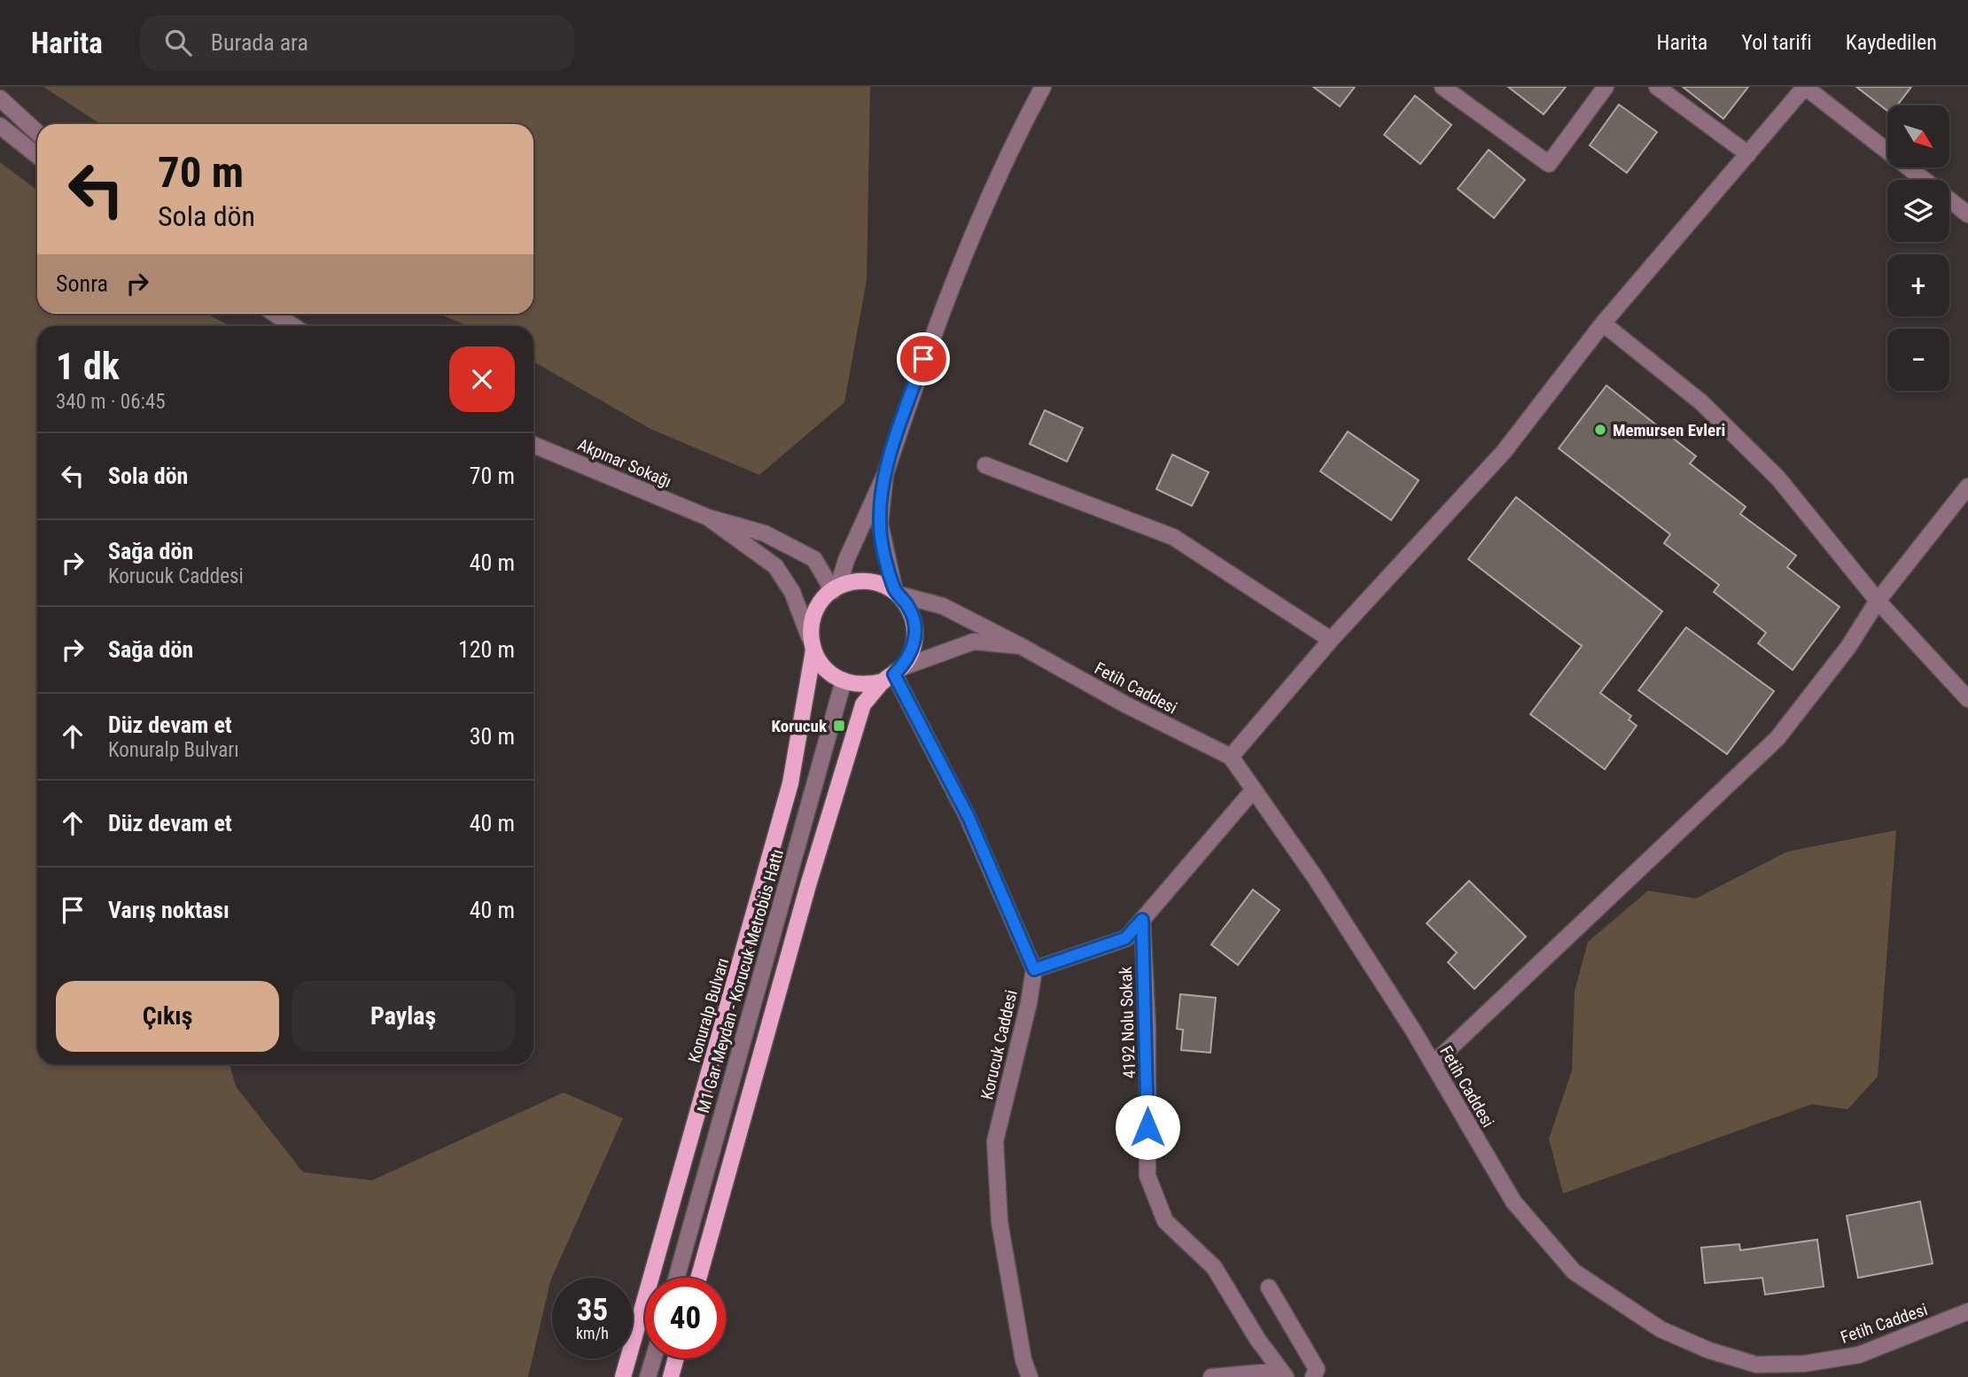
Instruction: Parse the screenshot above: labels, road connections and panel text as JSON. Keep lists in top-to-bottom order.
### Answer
{
  "streets": {
    "main road": ["Konuralp Bulvarı"],
    "street": [
      "Akpınar Sokağı",
      "Fetih Caddesi",
      "M1 Gar Meydan - Korucuk Metrobüs Hattı",
      "4192 Nolu Sokak",
      "Korucuk Caddesi"
    ]
  },
  "crossings": [
    ["Akpınar Sokağı", "Fetih Caddesi"],
    ["Akpınar Sokağı", "M1 Gar Meydan - Korucuk Metrobüs Hattı"],
    ["Akpınar Sokağı", "Konuralp Bulvarı"],
    ["Fetih Caddesi", "M1 Gar Meydan - Korucuk Metrobüs Hattı"],
    ["Fetih Caddesi", "Konuralp Bulvarı"],
    ["M1 Gar Meydan - Korucuk Metrobüs Hattı", "Konuralp Bulvarı"]
  ],
  "places": {
    "other": ["Memursen Evleri"],
    "transit": ["Korucuk"]
  },
  "north": "bottom right",
  "page": {
    "header": "Harita",
    "search": "Burada ara",
    "nav": ["Harita", "Yol tarifi", "Kaydedilen"],
    "map_buttons": ["+", "−"],
    "turn": ["70 m", "Sola dön"],
    "then": "Sonra",
    "heading": ["1 dk", "340 m · 06:45"],
    "list": [
      {
        "name": "Sola dön",
        "value": "70 m"
      },
      {
        "name": "Sağa dön",
        "note": "Korucuk Caddesi",
        "value": "40 m"
      },
      {
        "name": "Sağa dön",
        "value": "120 m"
      },
      {
        "name": "Düz devam et",
        "note": "Konuralp Bulvarı",
        "value": "30 m"
      },
      {
        "name": "Düz devam et",
        "value": "40 m"
      },
      {
        "name": "Varış noktası",
        "value": "40 m"
      }
    ],
    "buttons": ["Çıkış", "Paylaş"],
    "speed": "35 km/h",
    "limit": "40"
  }
}
